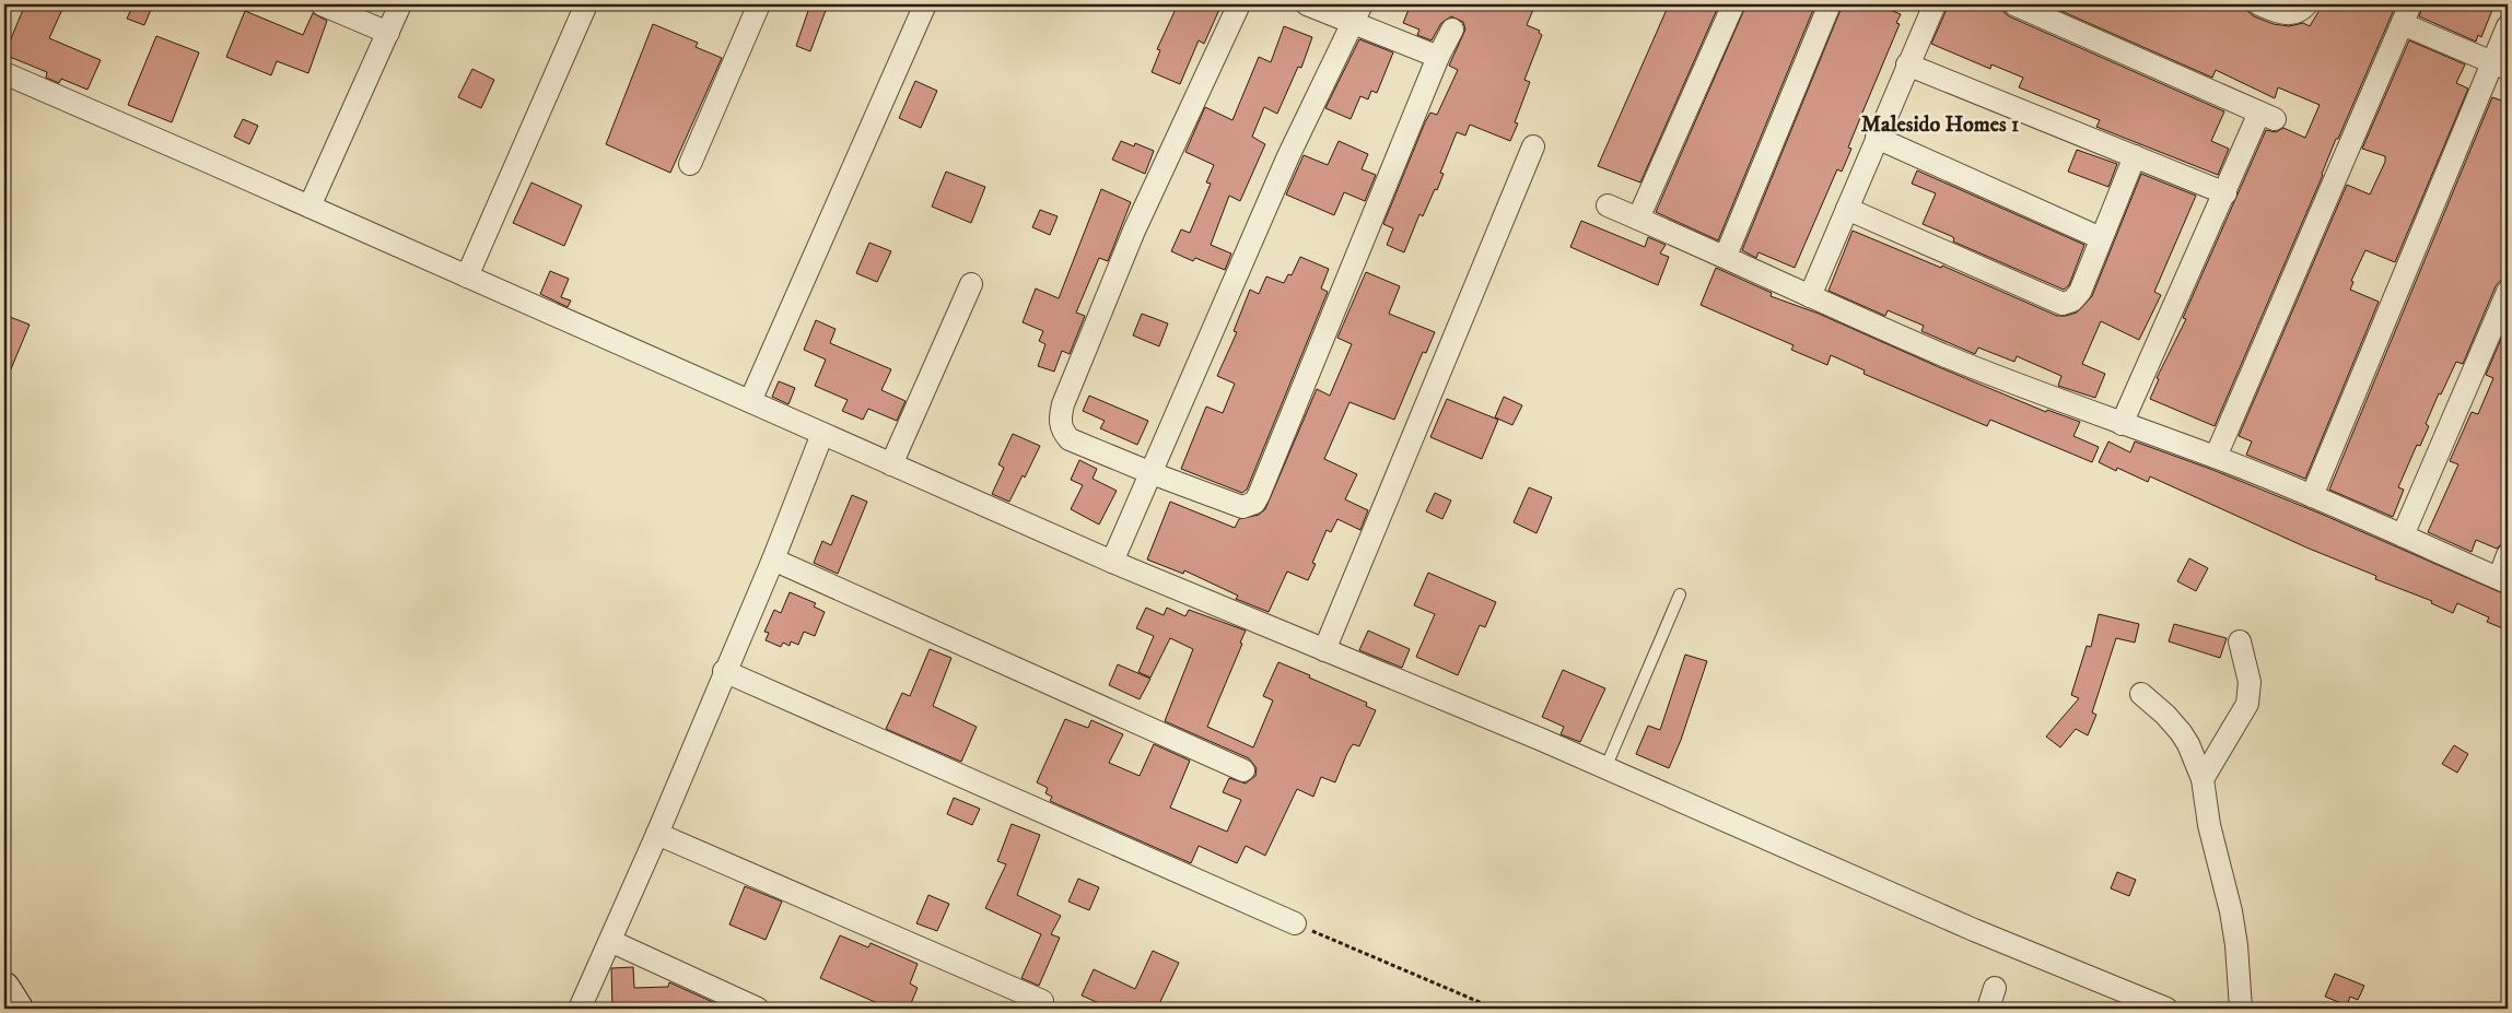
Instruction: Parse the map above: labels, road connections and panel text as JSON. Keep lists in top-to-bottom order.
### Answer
{
  "districts": ["Malesido Homes 1"]
}
